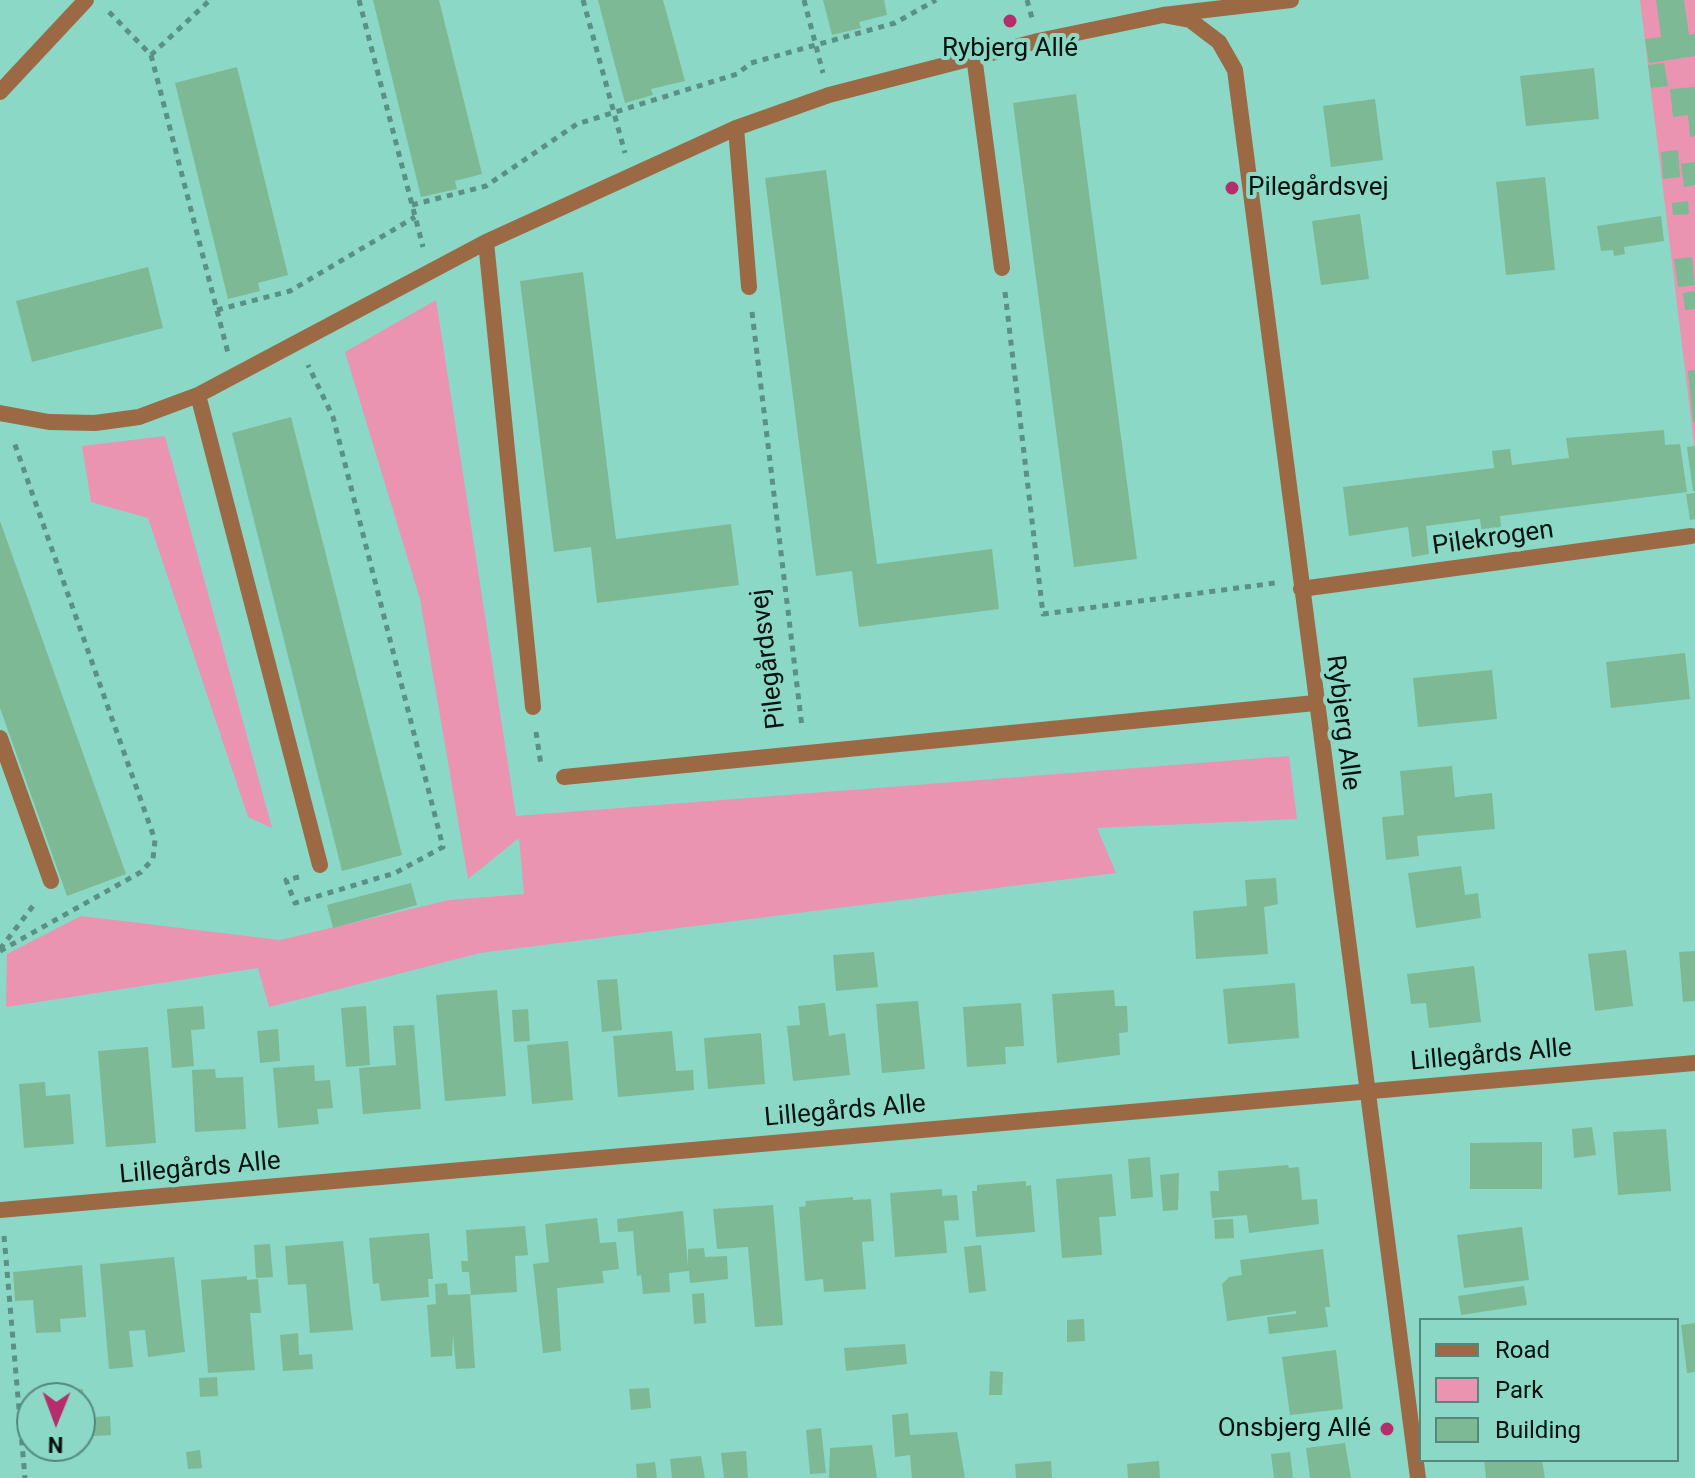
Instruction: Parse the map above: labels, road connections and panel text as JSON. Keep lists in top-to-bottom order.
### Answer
{
  "streets": {
    "street": ["Pilekrogen", "Rybjerg Alle", "Lillegårds Alle"],
    "path": ["Pilegårdsvej"]
  },
  "crossings": [
    ["Pilekrogen", "Rybjerg Alle"],
    ["Rybjerg Alle", "Lillegårds Alle"]
  ],
  "places": ["Rybjerg Allé", "Pilegårdsvej", "Onsbjerg Allé"],
  "legend": ["Road", "Park", "Building"],
  "north": "bottom"
}
